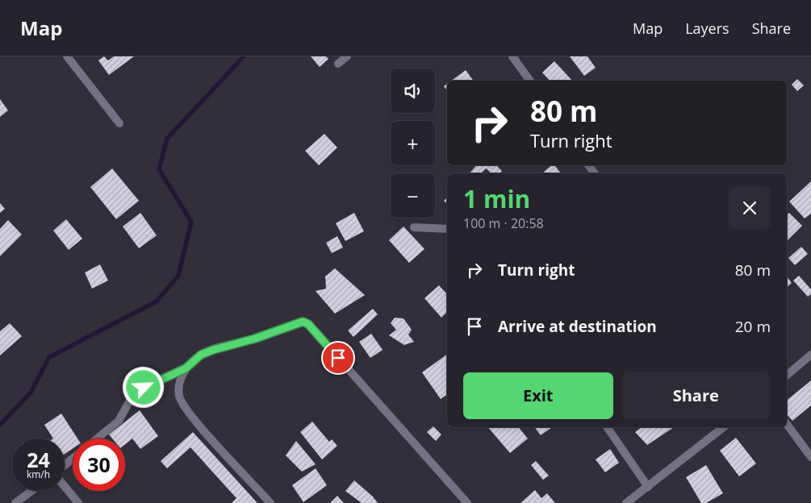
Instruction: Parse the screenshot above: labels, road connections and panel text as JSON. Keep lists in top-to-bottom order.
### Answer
{
  "page": {
    "header": "Map",
    "nav": ["Map", "Layers", "Share"],
    "map_buttons": ["+", "−"],
    "turn": ["80 m", "Turn right"],
    "heading": ["1 min", "100 m · 20:58"],
    "list": [
      {
        "name": "Turn right",
        "value": "80 m"
      },
      {
        "name": "Arrive at destination",
        "value": "20 m"
      }
    ],
    "buttons": ["Exit", "Share"],
    "speed": "24 km/h",
    "limit": "30"
  }
}
